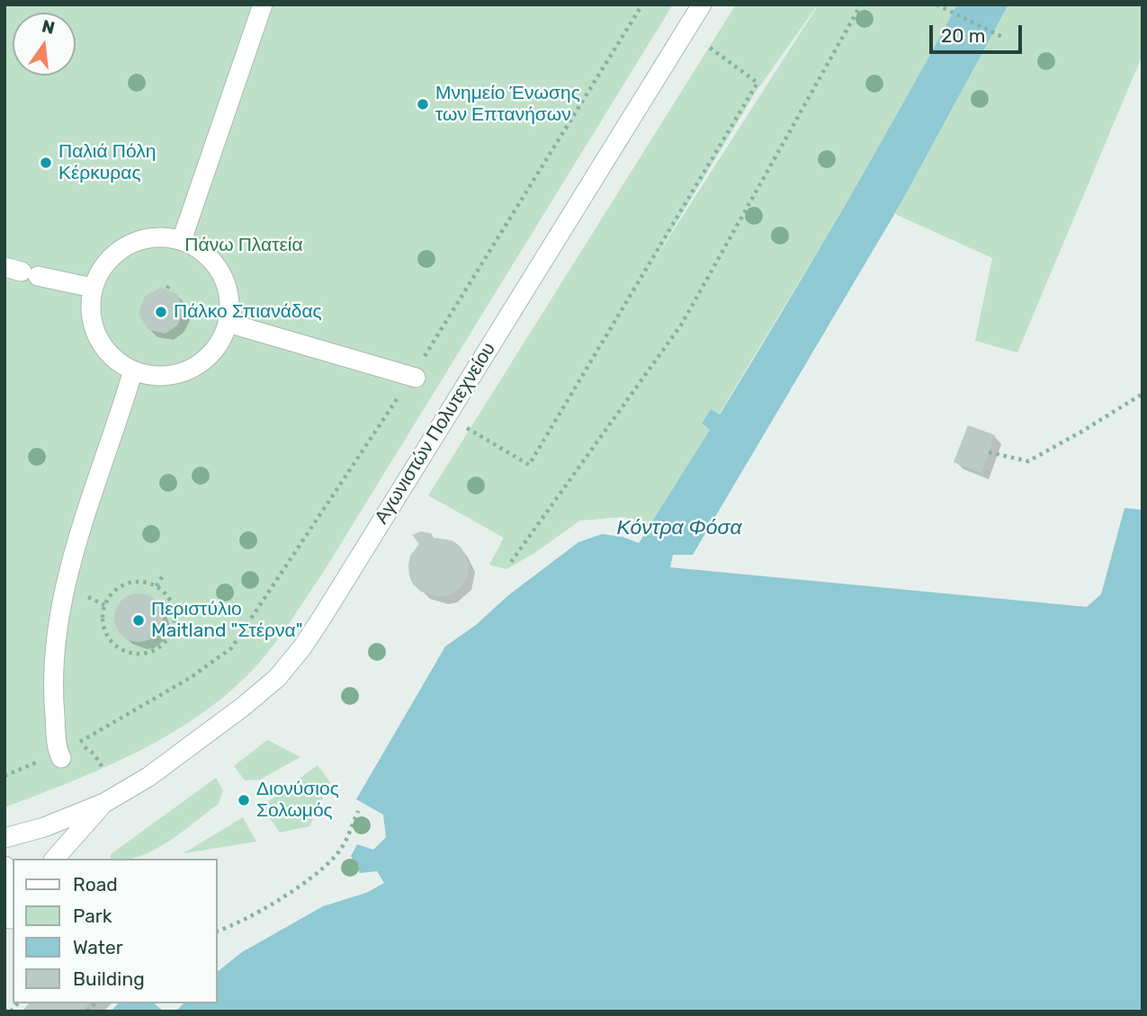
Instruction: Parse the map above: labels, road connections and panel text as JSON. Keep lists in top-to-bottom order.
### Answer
{
  "streets": {
    "street": ["Αγωνιστών Πολυτεχνείου"]
  },
  "water": ["Κόντρα Φόσα"],
  "parks": ["Πάνω Πλατεία"],
  "places": [
    "Μνημείο Ένωσης των Επτανήσων",
    "Παλιά Πόλη Κέρκυρας",
    "Πάλκο Σπιανάδας",
    "Περιστύλιο Maitland \"Στέρνα\"",
    "Διονύσιος Σολωμός"
  ],
  "legend": [
    "Road",
    "Park",
    "Water",
    "Building"
  ],
  "scale_bar": "20 m",
  "north": "top"
}
